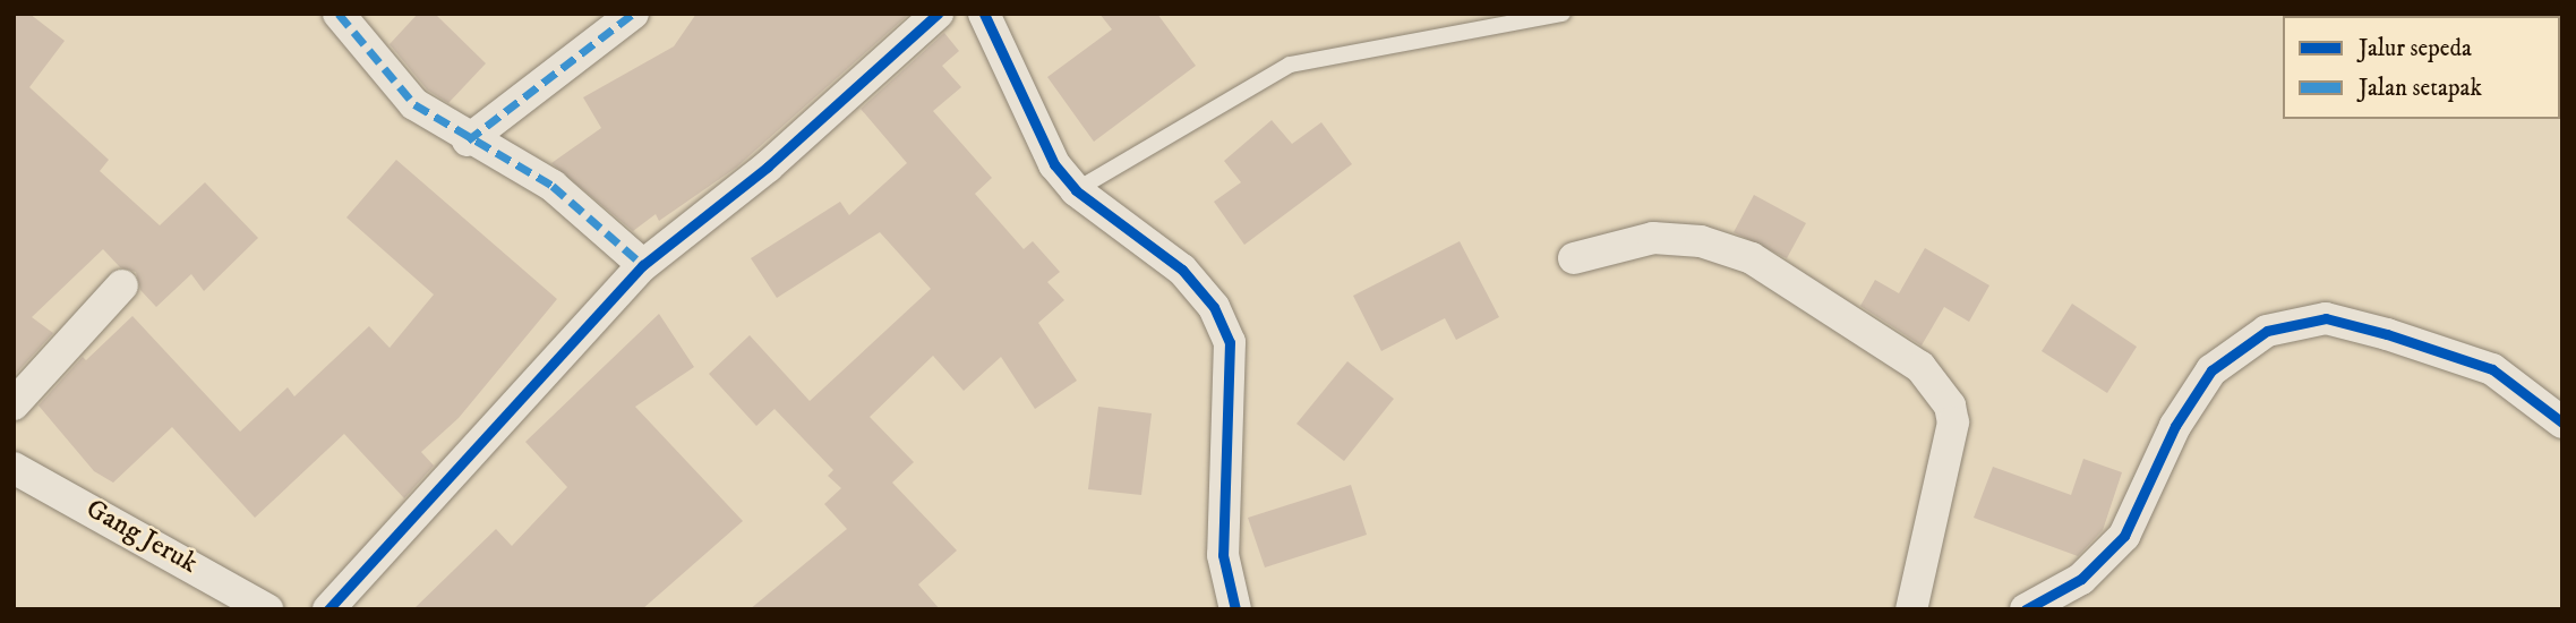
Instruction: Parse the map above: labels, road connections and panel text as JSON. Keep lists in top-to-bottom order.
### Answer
{
  "streets": {
    "street": ["Gang Jeruk"]
  },
  "legend": ["Jalur sepeda", "Jalan setapak"]
}
